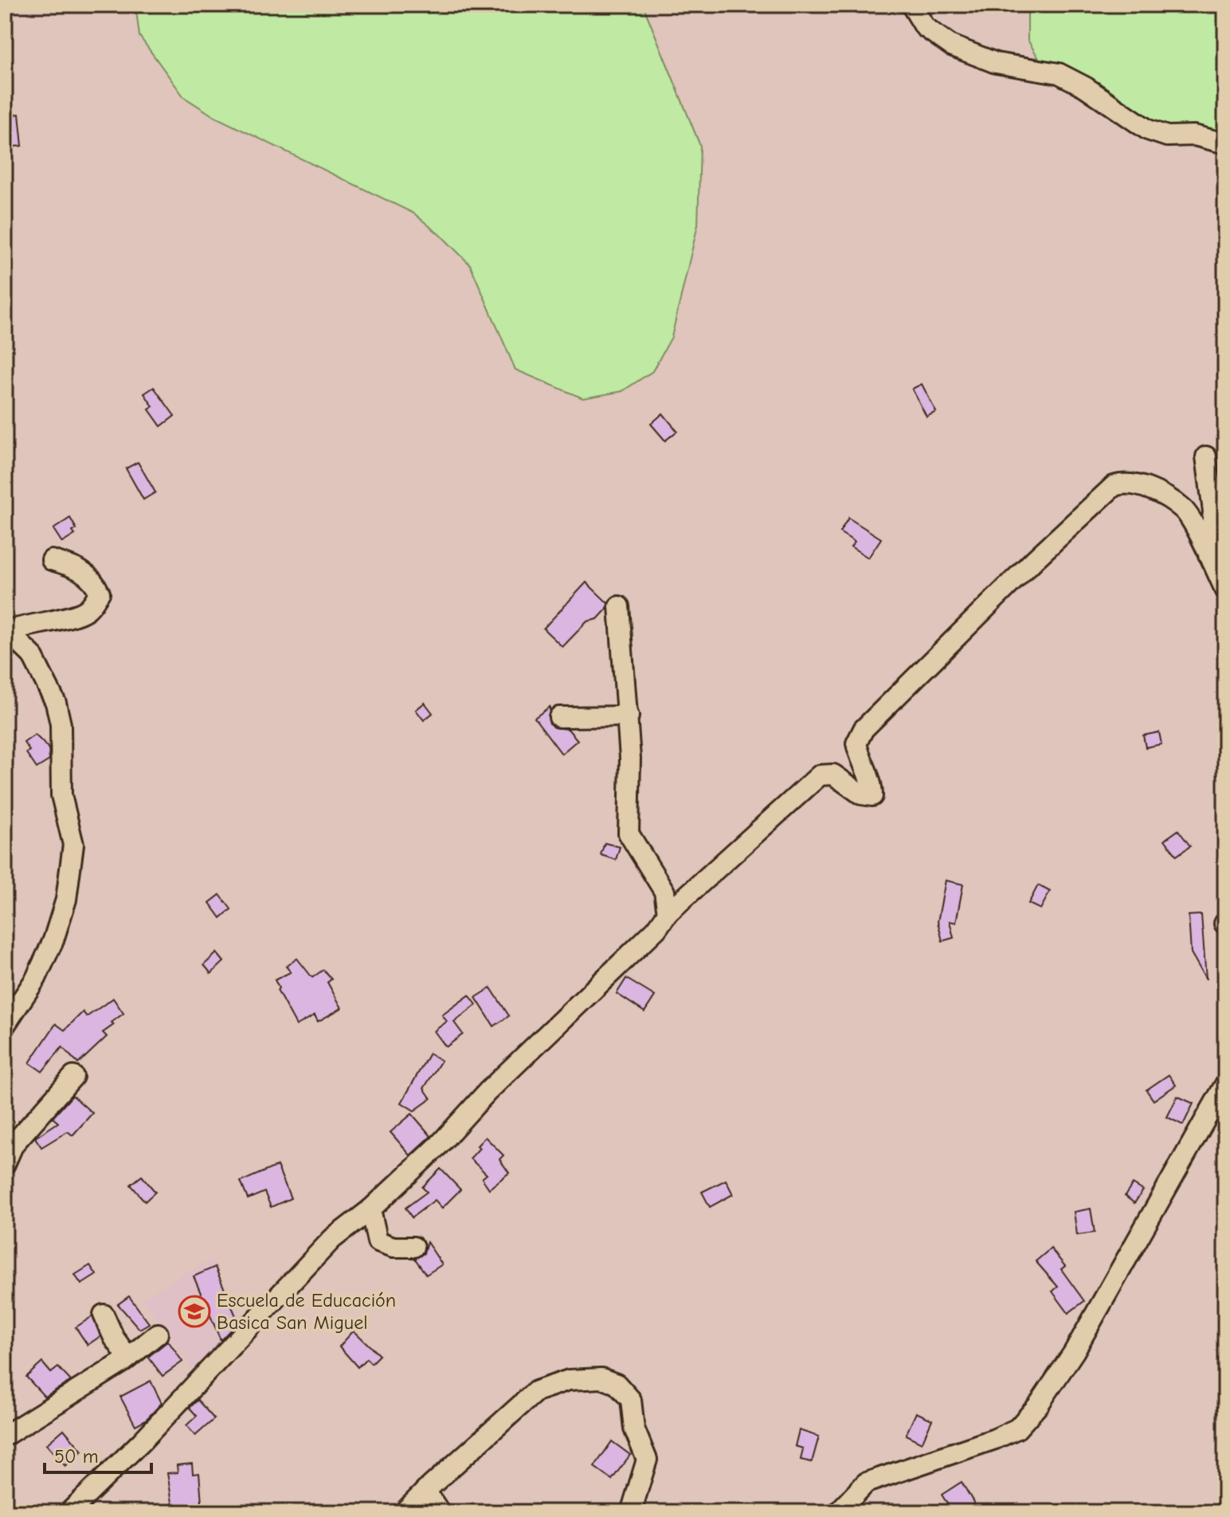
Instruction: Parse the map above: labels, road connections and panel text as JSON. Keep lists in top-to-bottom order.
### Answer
{
  "places": {
    "school or university": ["Escuela de Educación Basica San Miguel"]
  },
  "scale_bar": "50 m"
}
